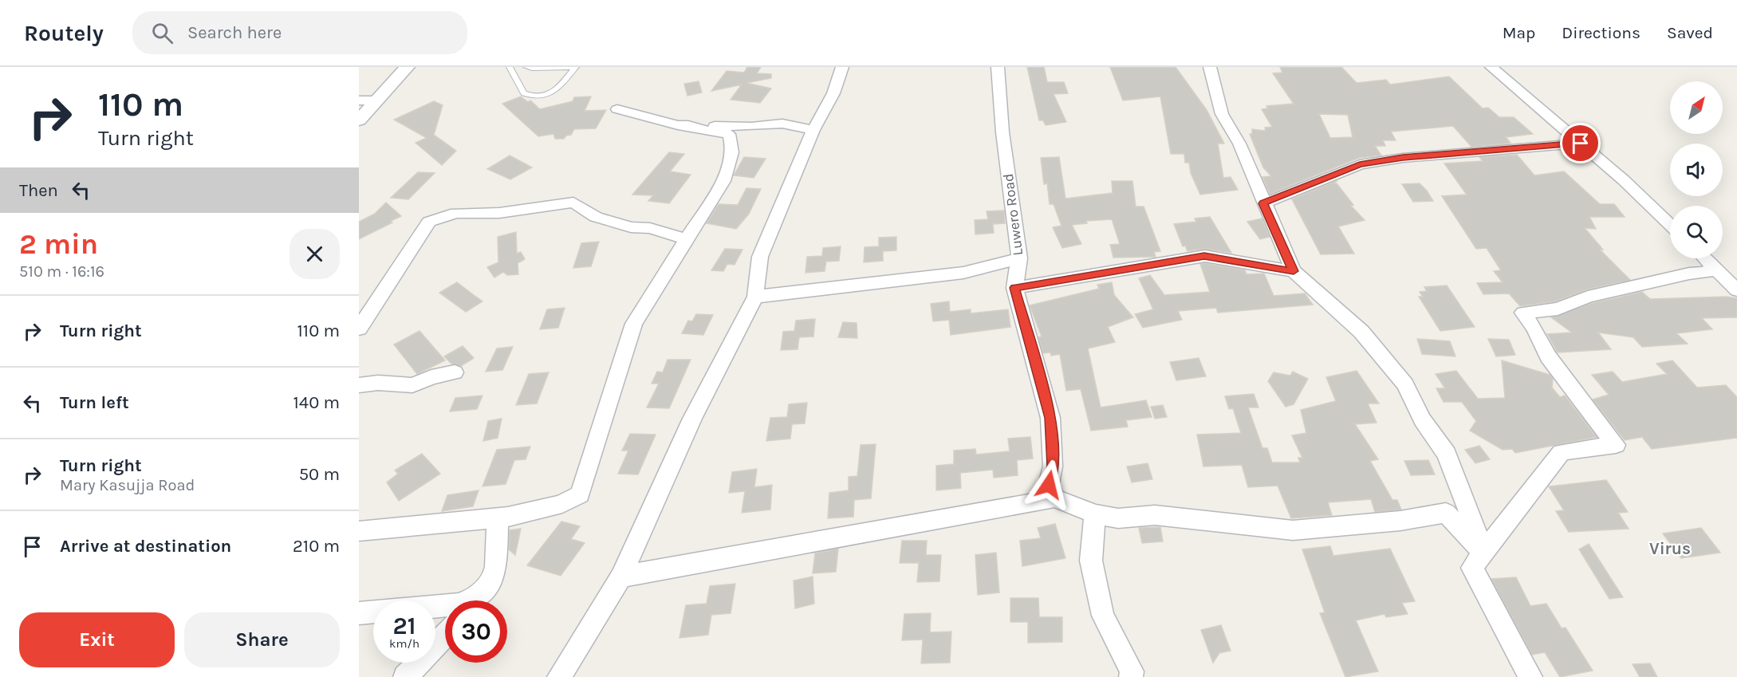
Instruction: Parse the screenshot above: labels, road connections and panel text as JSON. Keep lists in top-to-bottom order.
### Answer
{
  "streets": {
    "street": ["Luwero Road"]
  },
  "districts": ["Virus"],
  "north": "top right",
  "page": {
    "header": "Routely",
    "search": "Search here",
    "nav": ["Map", "Directions", "Saved"],
    "turn": ["110 m", "Turn right"],
    "then": "Then",
    "heading": ["2 min", "510 m · 16:16"],
    "list": [
      {
        "name": "Turn right",
        "value": "110 m"
      },
      {
        "name": "Turn left",
        "value": "140 m"
      },
      {
        "name": "Turn right",
        "note": "Mary Kasujja Road",
        "value": "50 m"
      },
      {
        "name": "Arrive at destination",
        "value": "210 m"
      }
    ],
    "speed": "21 km/h",
    "limit": "30",
    "buttons": ["Exit", "Share"]
  }
}
